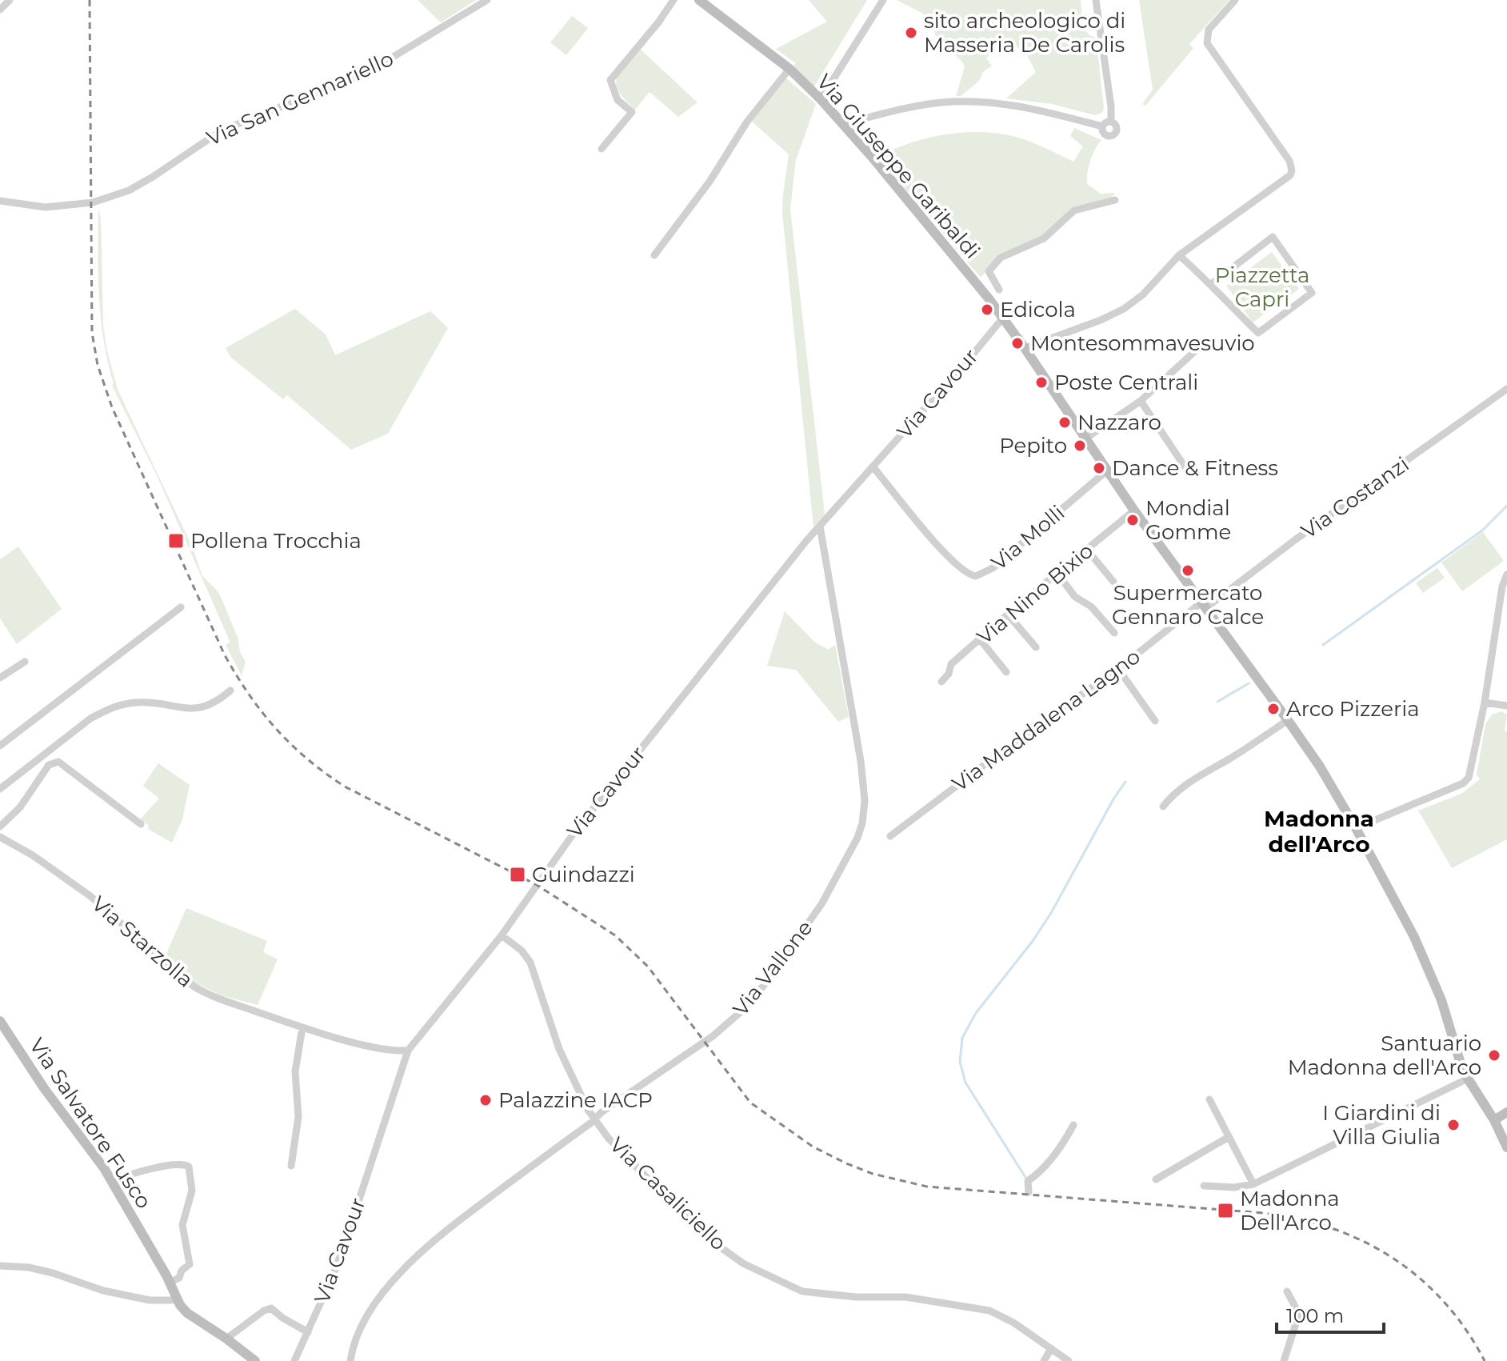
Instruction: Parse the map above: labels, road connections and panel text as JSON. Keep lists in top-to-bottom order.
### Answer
{
  "streets": {
    "main road": ["Via Giuseppe Garibaldi", "Via Salvatore Fusco"],
    "street": [
      "Via San Gennariello",
      "Via Cavour",
      "Via Costanzi",
      "Via Molli",
      "Via Nino Bixio",
      "Via Maddalena Lagno",
      "Via Starzolla",
      "Via Vallone",
      "Via Casaliciello"
    ]
  },
  "crossings": [
    ["Via Giuseppe Garibaldi", "Via Cavour"],
    ["Via Giuseppe Garibaldi", "Via Costanzi"],
    ["Via Giuseppe Garibaldi", "Via Molli"],
    ["Via Giuseppe Garibaldi", "Via Nino Bixio"],
    ["Via Giuseppe Garibaldi", "Via Maddalena Lagno"],
    ["Via Cavour", "Via Molli"],
    ["Via Cavour", "Via Starzolla"],
    ["Via Cavour", "Via Vallone"],
    ["Via Cavour", "Via Casaliciello"],
    ["Via Costanzi", "Via Maddalena Lagno"],
    ["Via Vallone", "Via Casaliciello"]
  ],
  "districts": ["Madonna dell'Arco"],
  "parks": ["Piazzetta Capri"],
  "places": {
    "other": [
      "sito archeologico di Masseria De Carolis",
      "Edicola",
      "Montesommavesuvio",
      "Poste Centrali",
      "Nazzaro",
      "Pepito",
      "Dance & Fitness",
      "Mondial Gomme",
      "Supermercato Gennaro Calce",
      "Arco Pizzeria",
      "Santuario Madonna dell'Arco",
      "Palazzine IACP",
      "I Giardini di Villa Giulia"
    ],
    "transit": ["Pollena Trocchia", "Guindazzi", "Madonna Dell'Arco"]
  },
  "scale_bar": "100 m"
}
